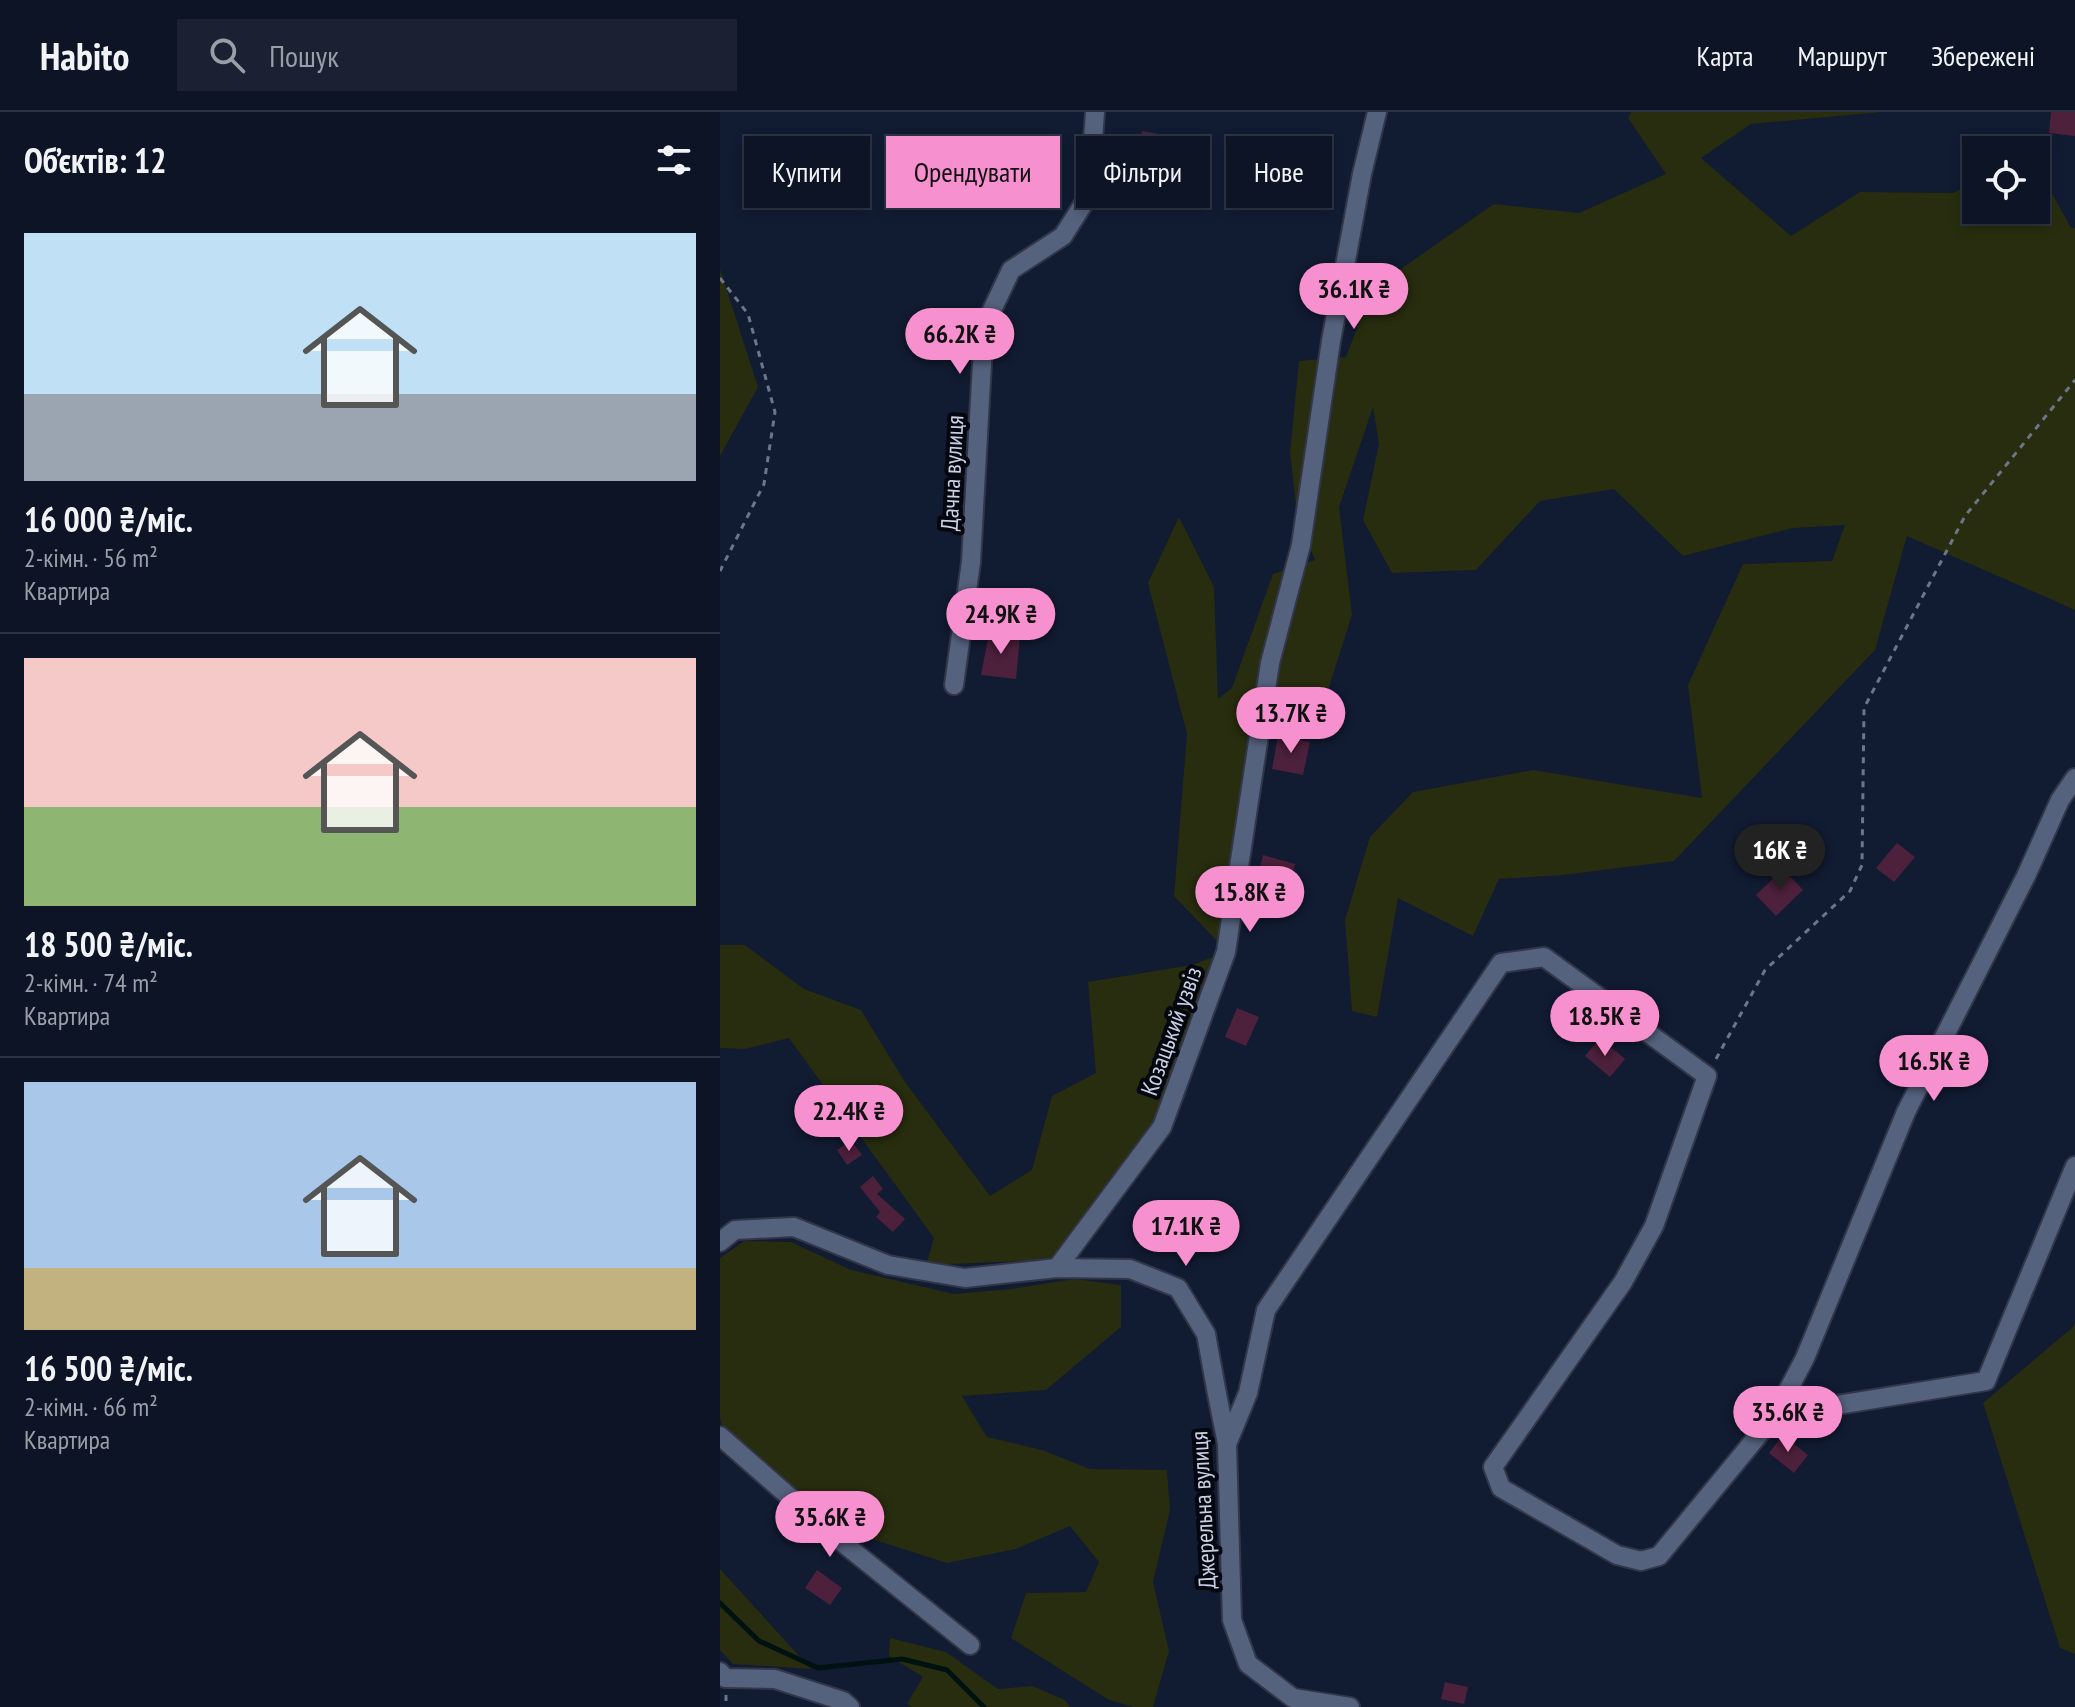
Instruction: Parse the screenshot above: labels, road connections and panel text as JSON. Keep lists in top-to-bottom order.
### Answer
{
  "streets": {
    "street": ["Дачна вулиця", "Козацький узвіз", "Джерельна вулиця"]
  },
  "crossings": [
    ["Козацький узвіз", "Джерельна вулиця"]
  ],
  "page": {
    "header": "Habito",
    "search": "Пошук",
    "nav": ["Карта", "Маршрут", "Збережені"],
    "heading": "Об’єктів: 12",
    "chip": [
      "Купити",
      "Орендувати",
      "Фільтри",
      "Нове"
    ],
    "list": [
      {
        "name": "16 000 ₴/міс.",
        "note": "2-кімн. · 56 m² · Квартира"
      },
      {
        "name": "18 500 ₴/міс.",
        "note": "2-кімн. · 74 m² · Квартира"
      },
      {
        "name": "16 500 ₴/міс.",
        "note": "2-кімн. · 66 m² · Квартира"
      }
    ],
    "price": [
      "36.1K ₴",
      "66.2K ₴",
      "24.9K ₴",
      "13.7K ₴",
      "16K ₴",
      "15.8K ₴",
      "18.5K ₴",
      "16.5K ₴",
      "22.4K ₴",
      "17.1K ₴",
      "35.6K ₴",
      "35.6K ₴"
    ]
  }
}
